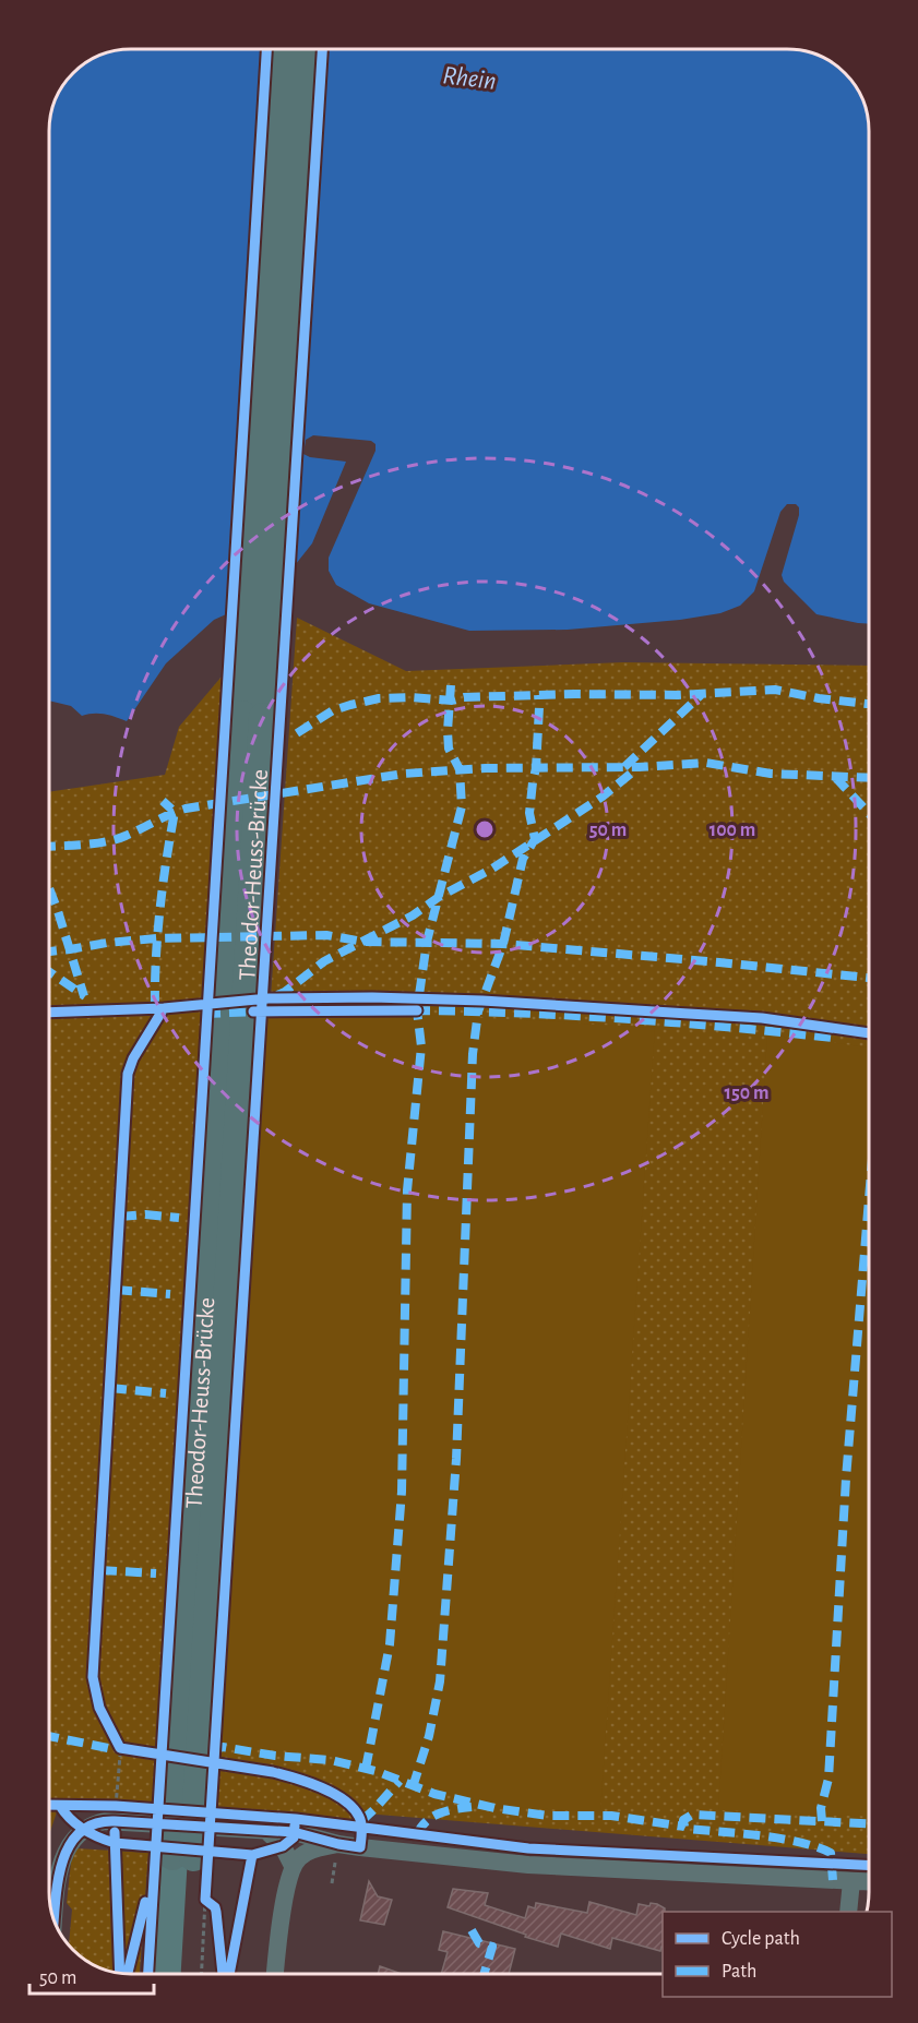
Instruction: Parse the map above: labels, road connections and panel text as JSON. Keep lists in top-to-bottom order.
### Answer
{
  "streets": {
    "main road": ["Theodor-Heuss-Brücke"]
  },
  "water": ["Rhein"],
  "legend": ["Cycle path", "Path"],
  "scale_bar": "50 m",
  "rings": ["50 m", "100 m", "150 m"]
}
